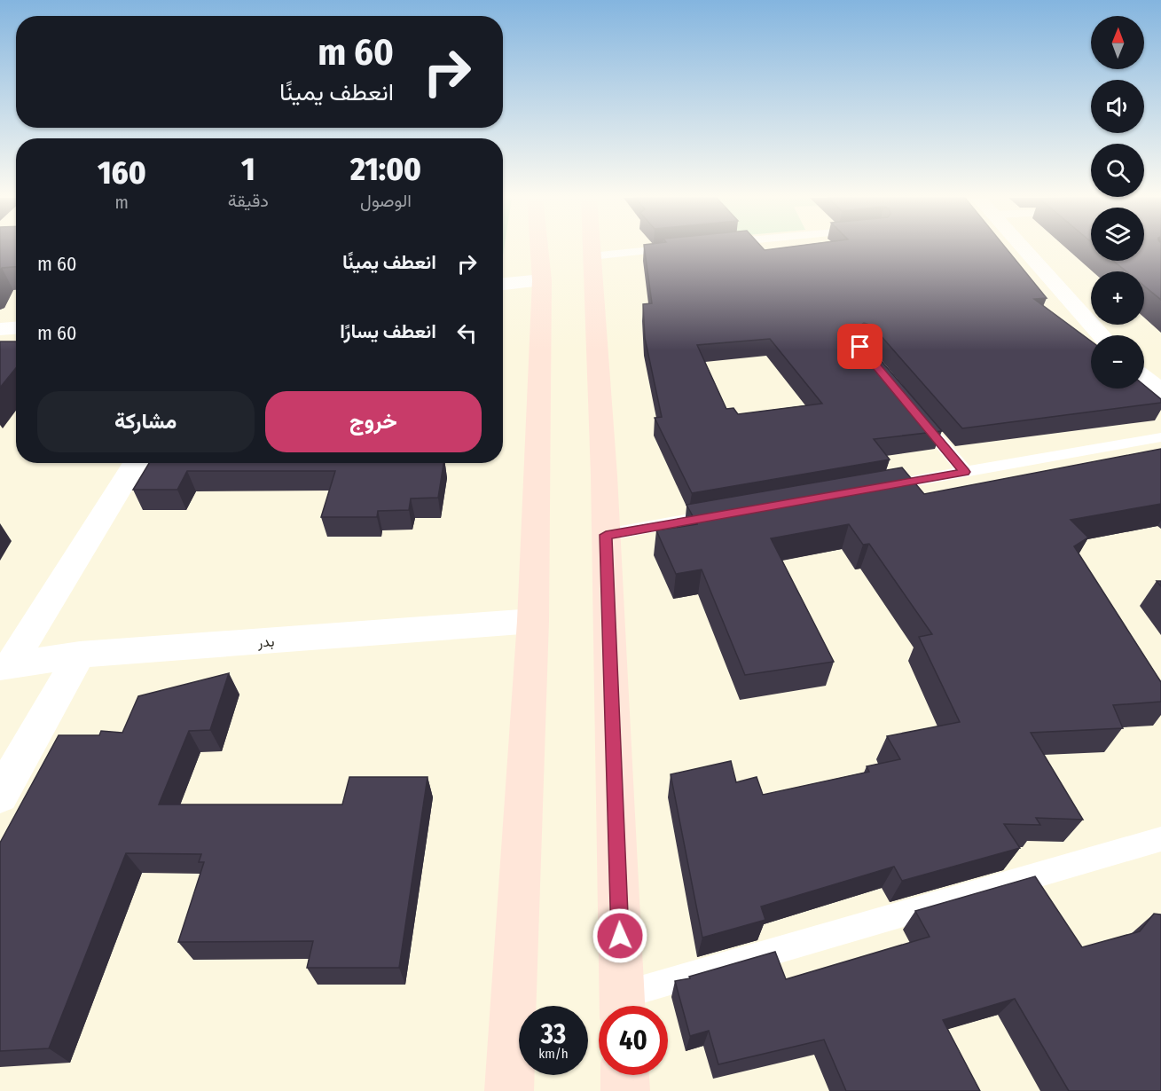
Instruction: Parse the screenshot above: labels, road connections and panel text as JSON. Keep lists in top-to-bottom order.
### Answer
{
  "streets": {
    "street": ["بدر"]
  },
  "north": "top",
  "page": {
    "map_buttons": ["+", "−"],
    "turn": ["60 m", "انعطف يمينًا"],
    "eta": [
      "21:00",
      "الوصول",
      "1",
      "دقيقة",
      "160",
      "m"
    ],
    "list": [
      {
        "name": "انعطف يمينًا",
        "value": "60 m"
      },
      {
        "name": "انعطف يسارًا",
        "value": "60 m"
      }
    ],
    "buttons": ["خروج", "مشاركة"],
    "speed": "33 km/h",
    "limit": "40"
  }
}
